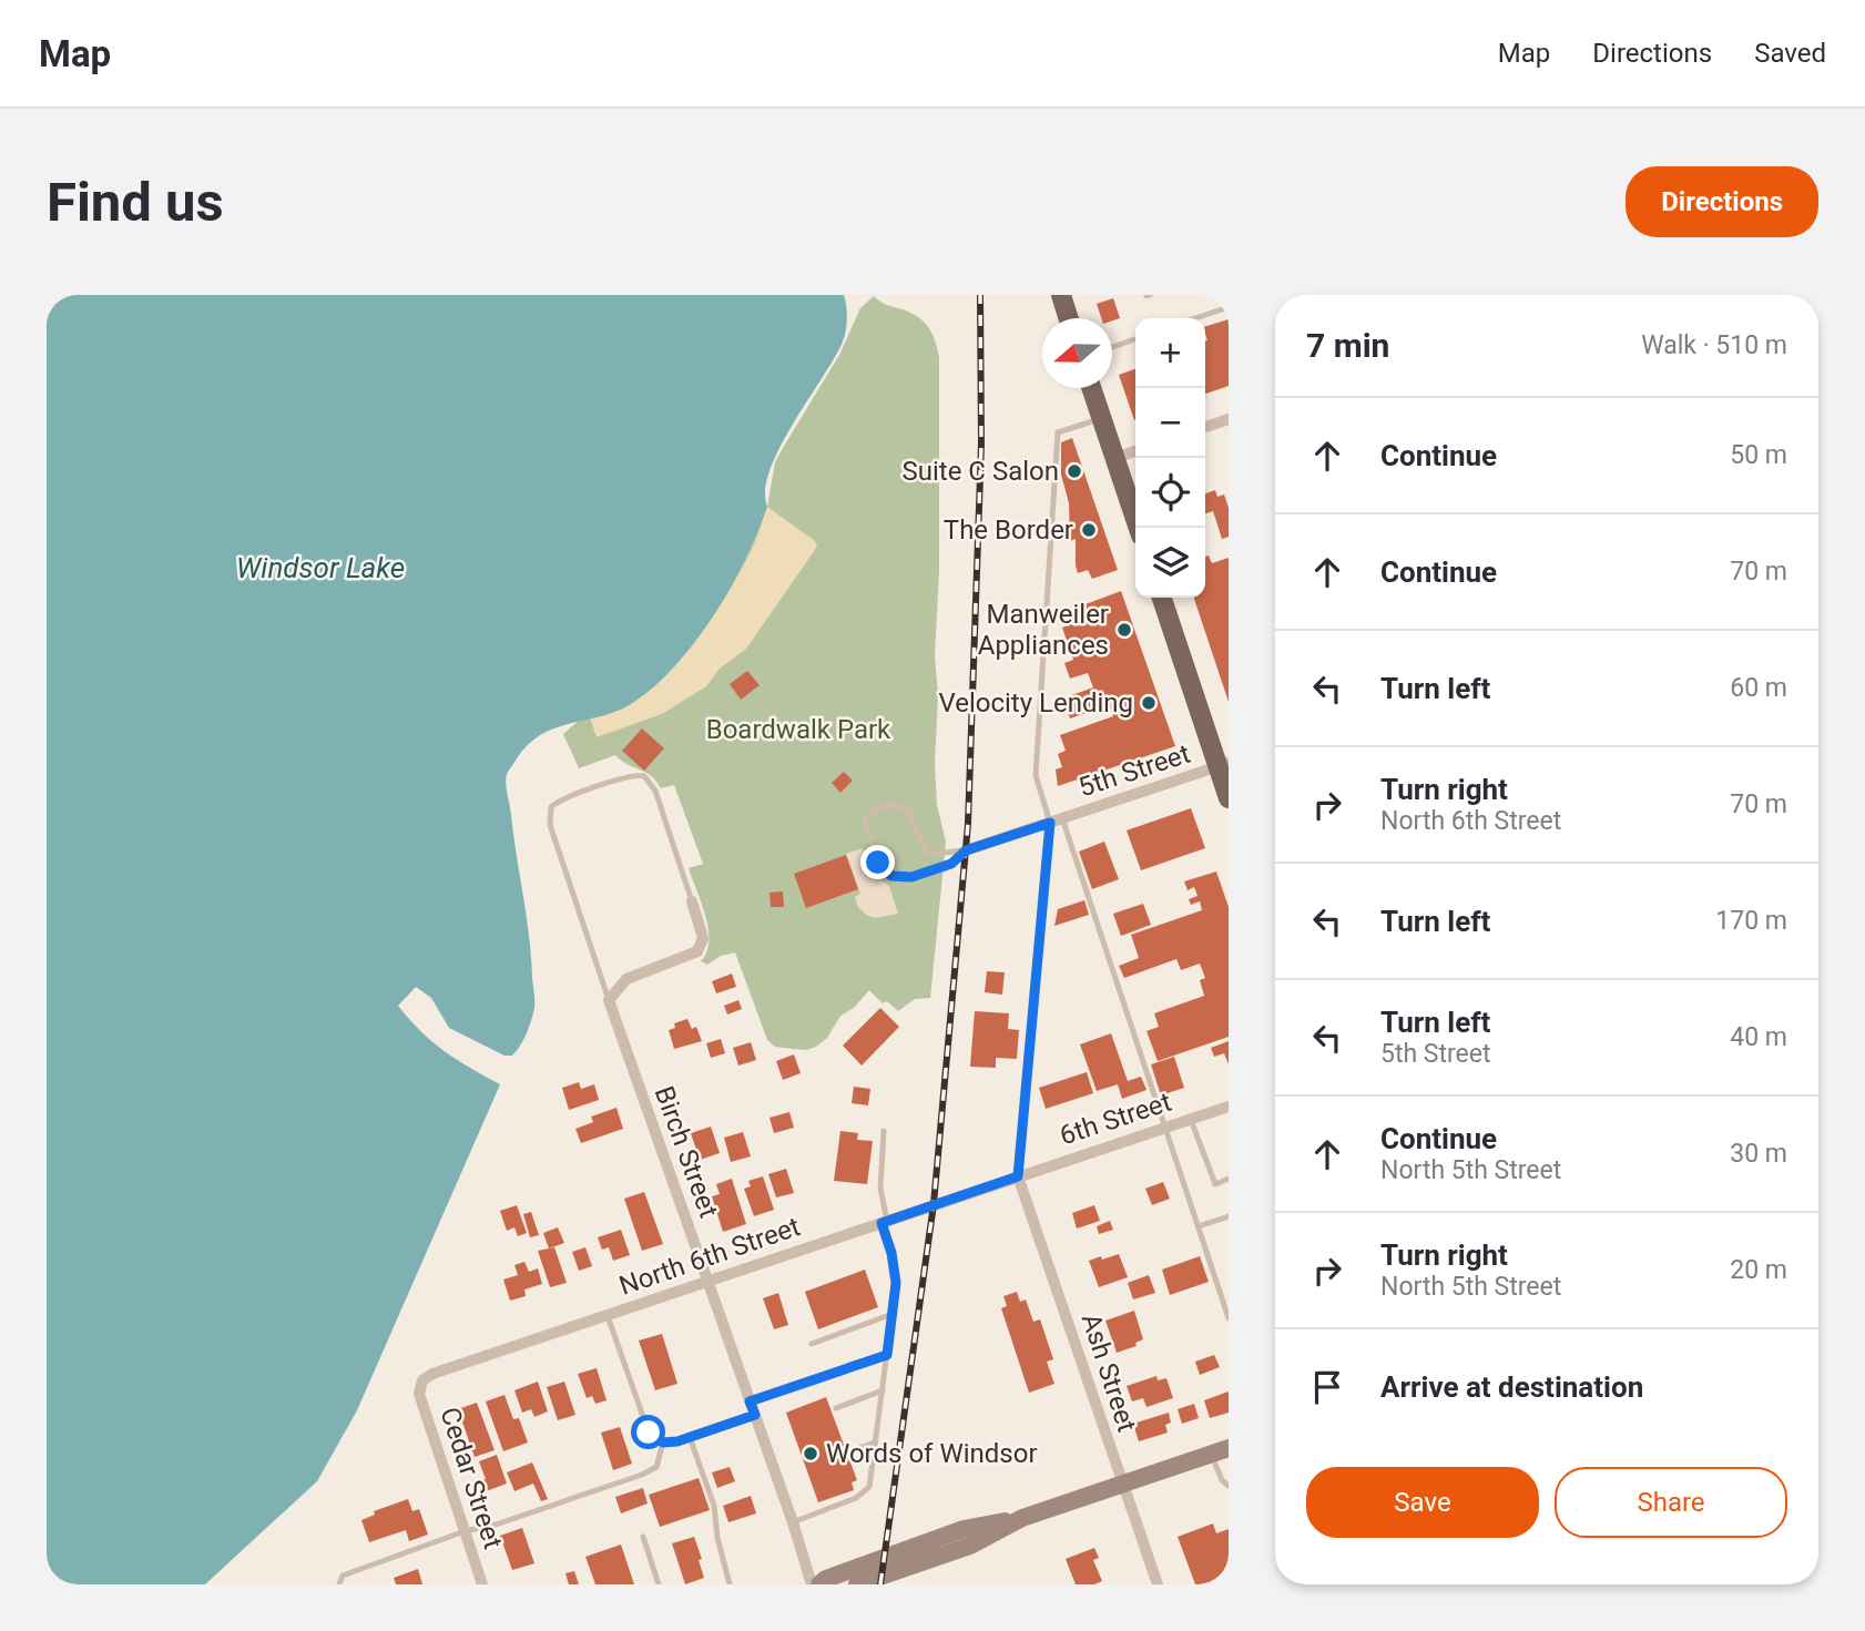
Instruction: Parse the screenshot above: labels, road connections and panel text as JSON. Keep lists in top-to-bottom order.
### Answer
{
  "streets": {
    "street": [
      "5th Street",
      "6th Street",
      "Birch Street",
      "North 6th Street",
      "Ash Street",
      "Cedar Street"
    ]
  },
  "crossings": [
    ["6th Street", "North 6th Street"],
    ["6th Street", "Ash Street"],
    ["Birch Street", "North 6th Street"],
    ["North 6th Street", "Ash Street"],
    ["North 6th Street", "Cedar Street"]
  ],
  "water": ["Windsor Lake"],
  "parks": ["Boardwalk Park"],
  "places": [
    "Suite C Salon",
    "The Border",
    "Manweiler Appliances",
    "Velocity Lending",
    "Words of Windsor"
  ],
  "north": "left",
  "page": {
    "header": "Map",
    "nav": ["Map", "Directions", "Saved"],
    "buttons": [
      "Directions",
      ["Save", "Share"]
    ],
    "title": "Find us",
    "heading": ["7 min", "Walk · 510 m"],
    "map_buttons": ["+", "−"],
    "list": [
      ["Continue", "50 m"],
      ["Continue", "70 m"],
      ["Turn left", "60 m"],
      ["Turn right", "North 6th Street", "70 m"],
      ["Turn left", "170 m"],
      ["Turn left", "5th Street", "40 m"],
      ["Continue", "North 5th Street", "30 m"],
      ["Turn right", "North 5th Street", "20 m"],
      "Arrive at destination"
    ]
  }
}
